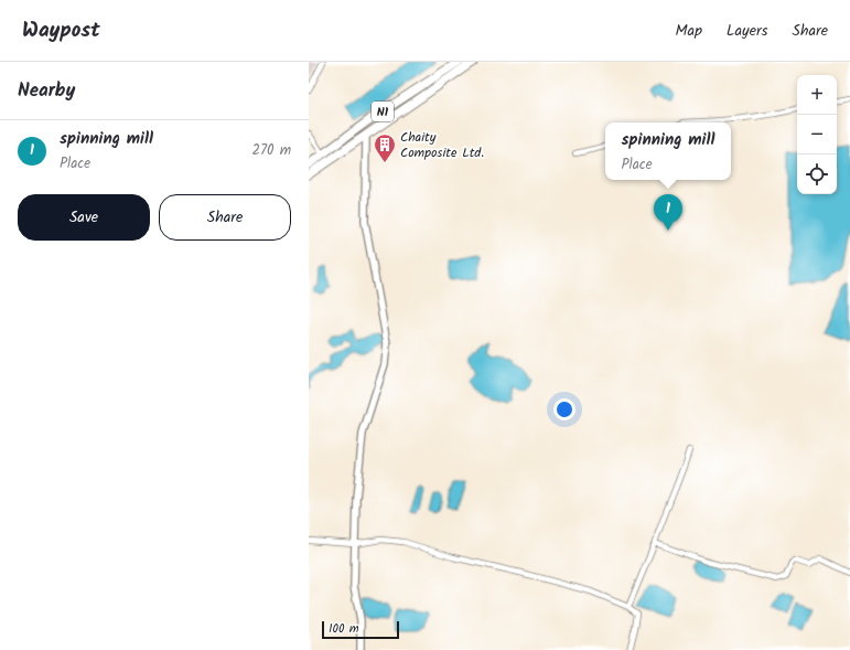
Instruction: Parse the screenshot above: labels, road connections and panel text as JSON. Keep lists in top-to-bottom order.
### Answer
{
  "streets": {
    "highway": ["N1"]
  },
  "places": {
    "building": ["Chaity Composite Ltd."]
  },
  "scale_bar": "100 m",
  "page": {
    "header": "Waypost",
    "nav": ["Map", "Layers", "Share"],
    "heading": "Nearby",
    "map_buttons": ["+", "−"],
    "list": [
      {
        "mark": "1",
        "name": "spinning mill",
        "note": "Place",
        "value": "270 m"
      }
    ],
    "popup": ["spinning mill", "Place"],
    "buttons": ["Save", "Share"],
    "pins": "1",
    "scale": "100 m"
  }
}
